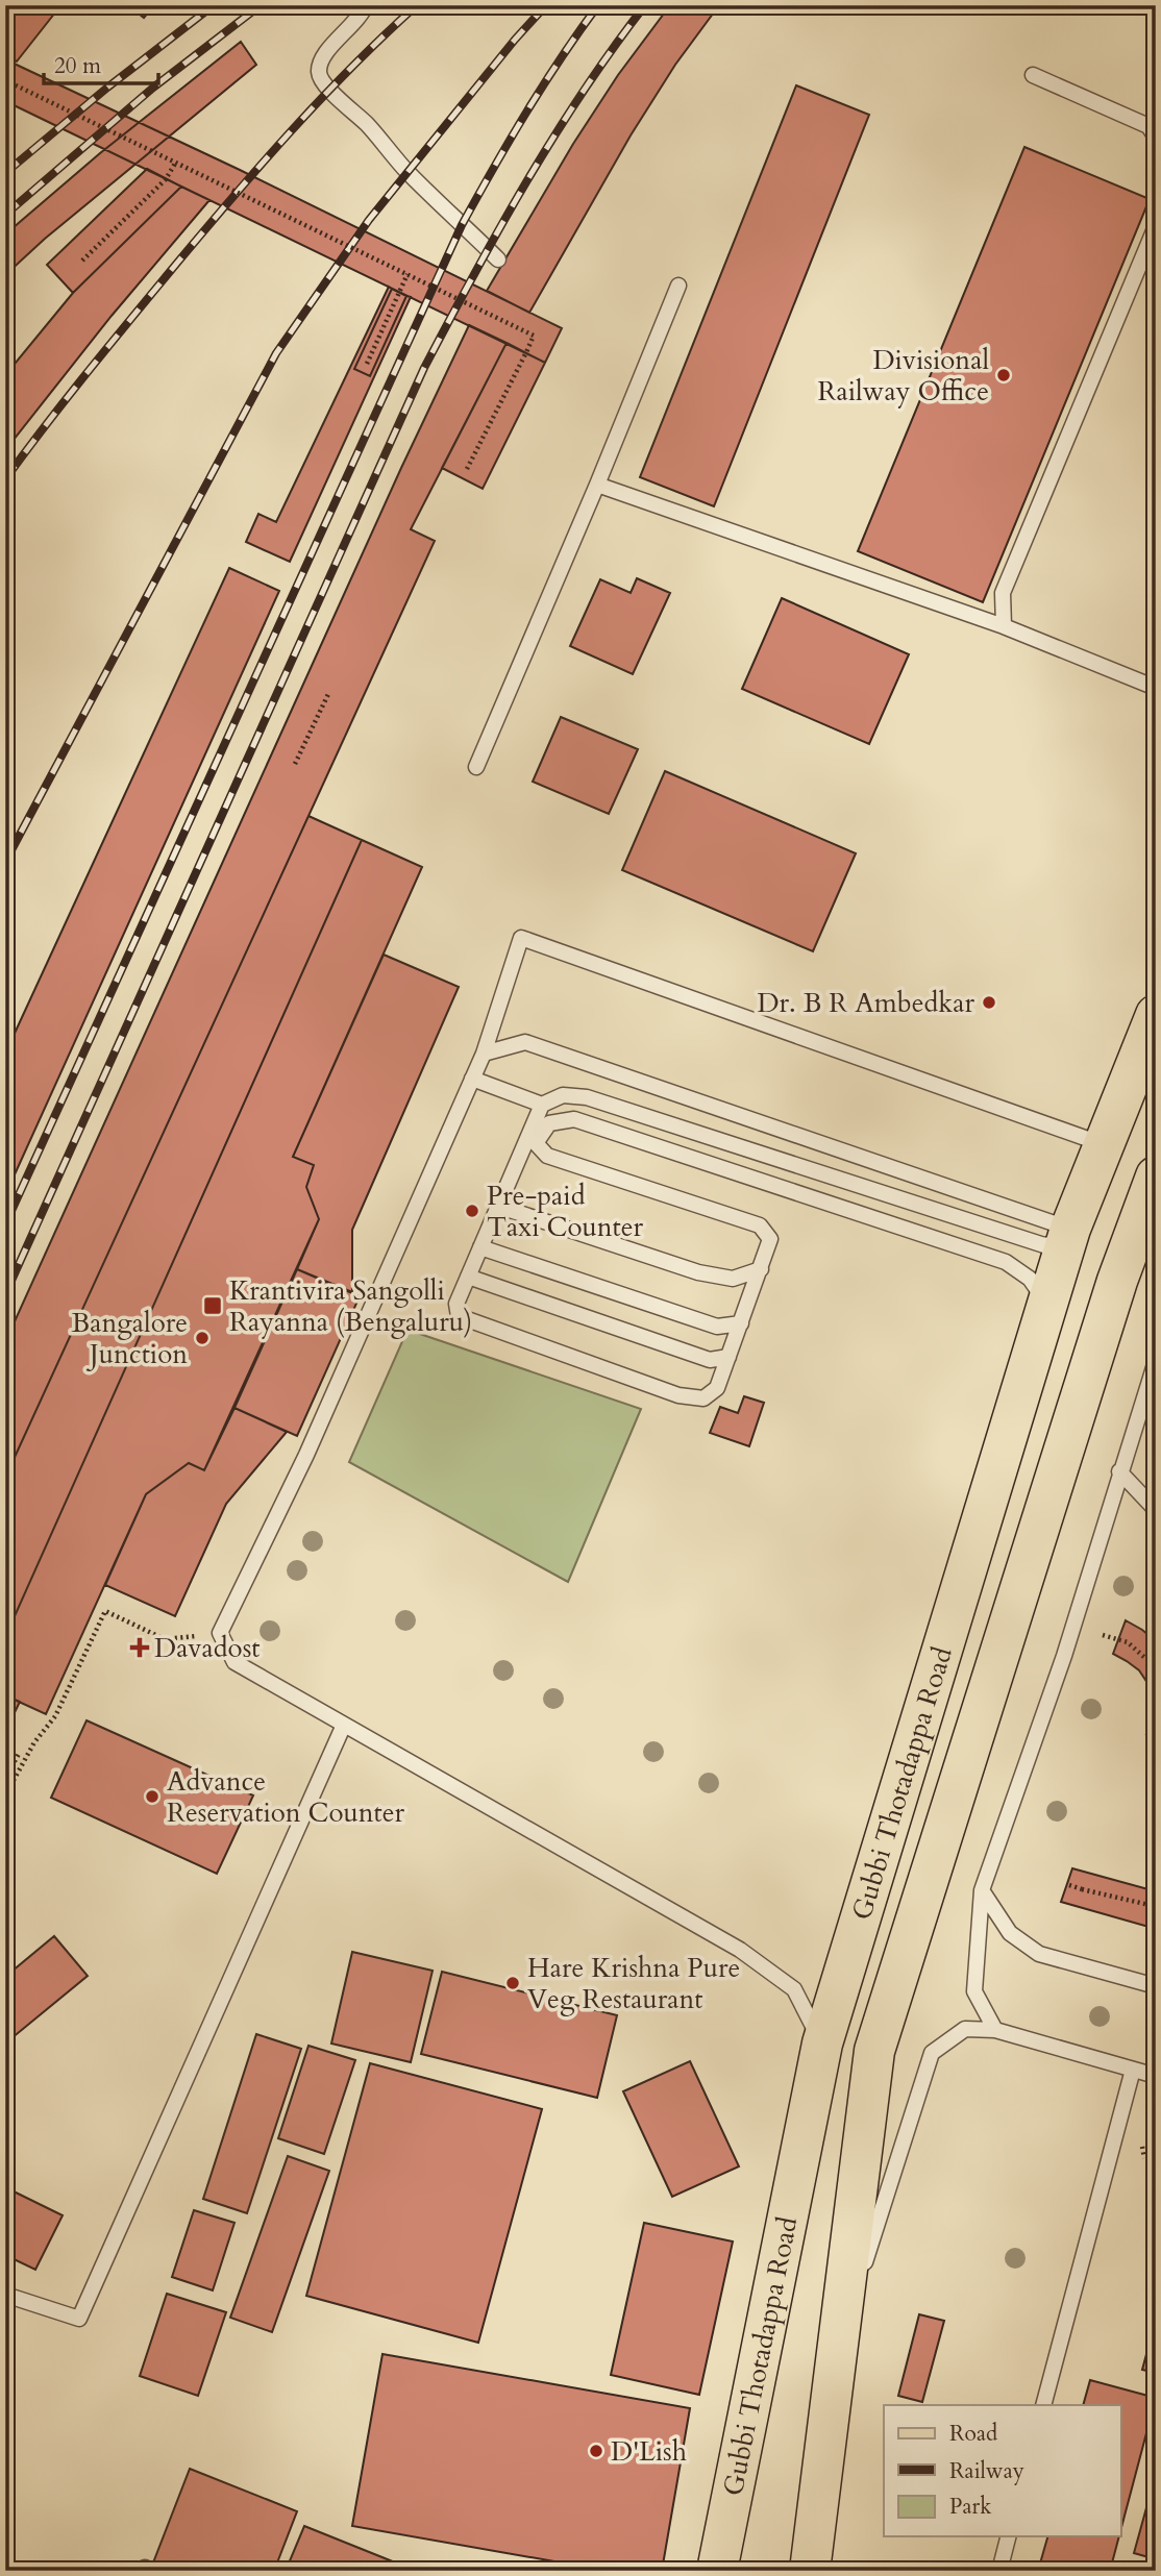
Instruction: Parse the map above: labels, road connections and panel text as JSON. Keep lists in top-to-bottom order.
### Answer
{
  "streets": {
    "main road": ["Gubbi Thotadappa Road"]
  },
  "places": {
    "other": [
      "Divisional Railway Office",
      "Dr. B R Ambedkar",
      "Pre-paid Taxi Counter",
      "Bangalore Junction",
      "Advance Reservation Counter",
      "Hare Krishna Pure Veg Restaurant",
      "D'Lish"
    ],
    "transit": ["Krantivira Sangolli Rayanna (Bengaluru)"],
    "health": ["Davadost"]
  },
  "legend": ["Road", "Railway", "Park"],
  "scale_bar": "20 m"
}
